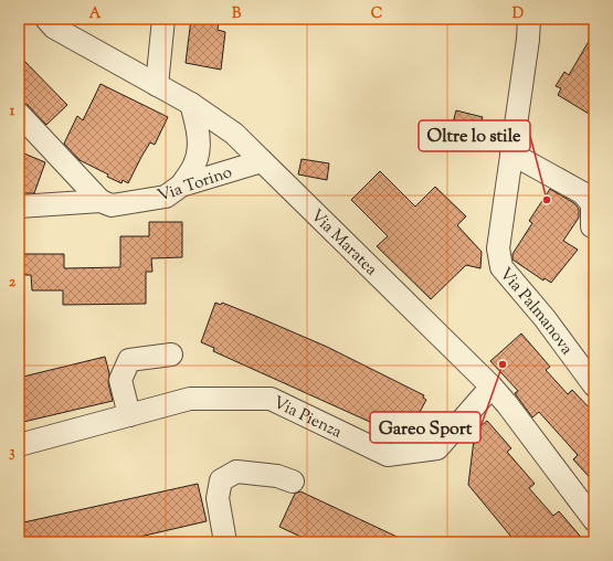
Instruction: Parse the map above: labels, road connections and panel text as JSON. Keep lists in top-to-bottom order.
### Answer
{
  "streets": {
    "street": [
      "Via Torino",
      "Via Maratea",
      "Via Palmanova",
      "Via Pienza"
    ]
  },
  "crossings": [
    ["Via Torino", "Via Maratea"],
    ["Via Maratea", "Via Pienza"]
  ],
  "places": ["Oltre lo stile", "Gareo Sport"],
  "grid": {
    "columns": [
      "A",
      "B",
      "C",
      "D"
    ],
    "rows": ["1", "2", "3"]
  }
}
